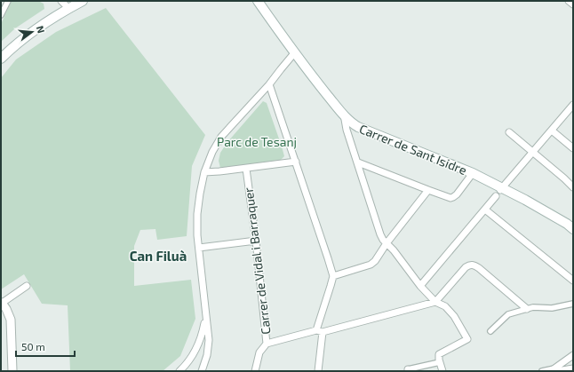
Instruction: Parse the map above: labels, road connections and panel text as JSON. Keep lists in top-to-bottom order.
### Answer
{
  "streets": {
    "main road": ["Carrer de Sant Isidre"],
    "street": ["Carrer de Vidal i Barraquer"]
  },
  "districts": ["Can Filuà"],
  "parks": ["Parc de Tesanj"],
  "scale_bar": "50 m",
  "north": "right"
}
